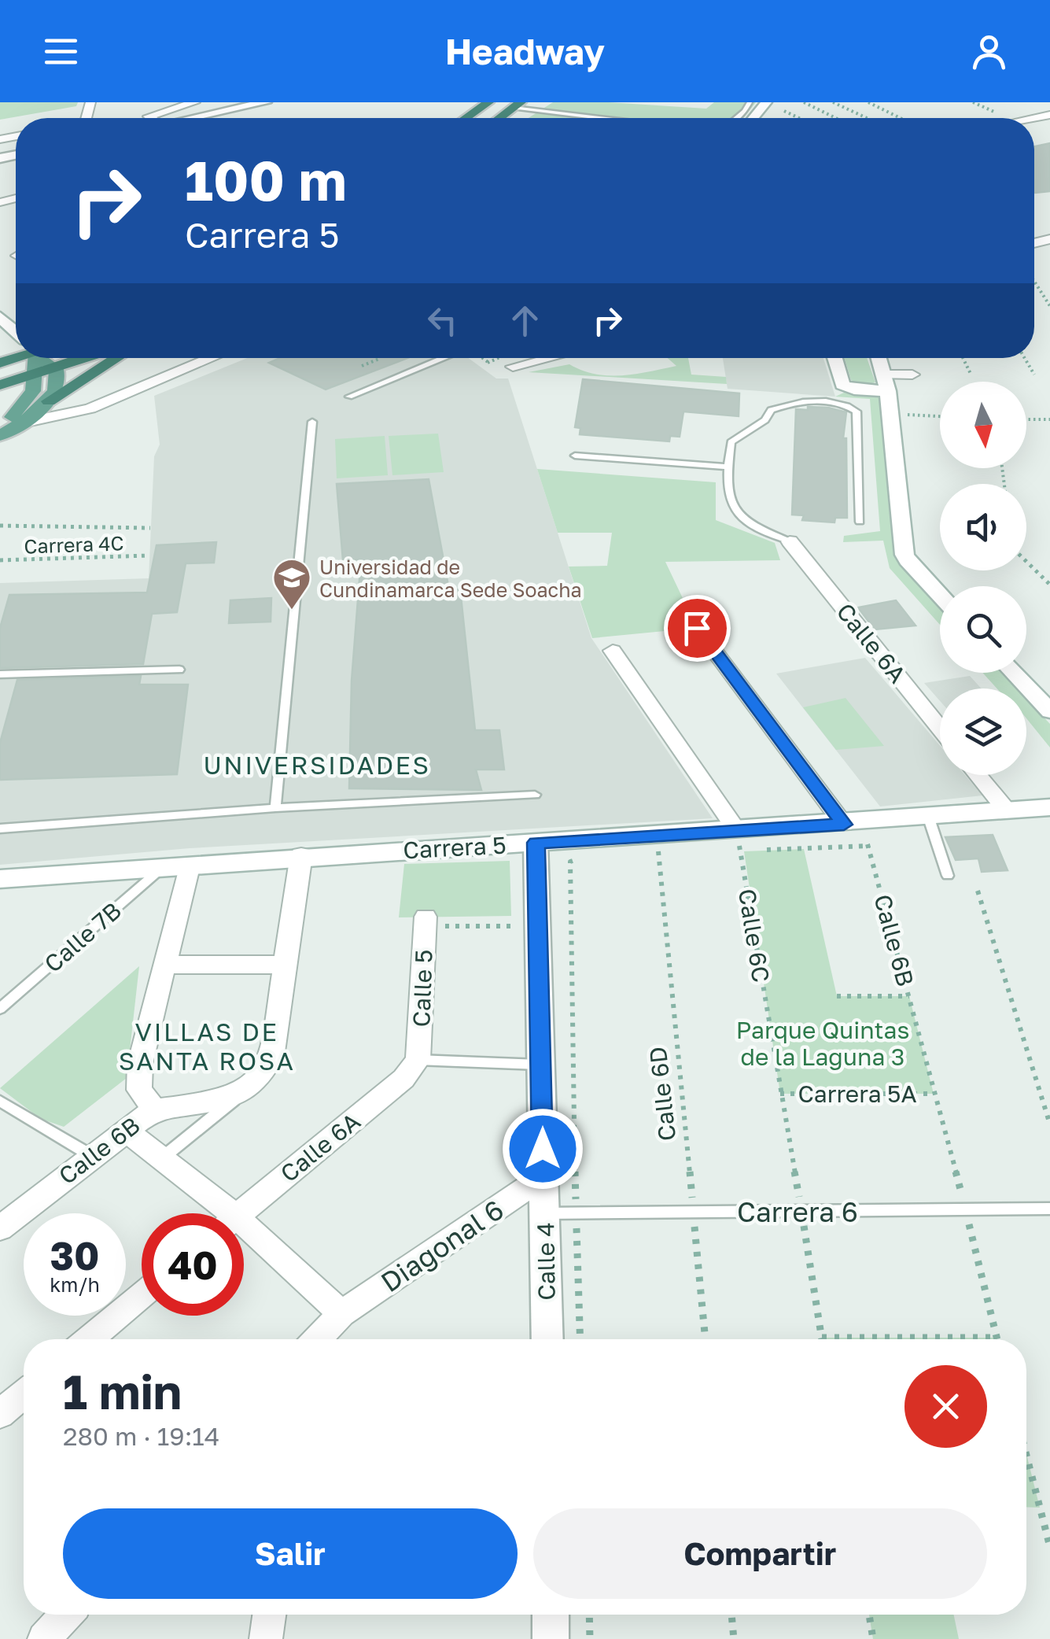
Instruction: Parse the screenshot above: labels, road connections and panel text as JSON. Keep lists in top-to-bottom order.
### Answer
{
  "streets": {
    "main road": ["Carrera 5", "Calle 4"],
    "street": [
      "Calle 6A",
      "Calle 6B",
      "Calle 5",
      "Diagonal 6"
    ],
    "lane": ["Calle 7B", "Carrera 6"],
    "path": [
      "Carrera 4C",
      "Calle 6C",
      "Calle 6D",
      "Carrera 5A"
    ]
  },
  "crossings": [
    ["Calle 6A", "Calle 5"],
    ["Carrera 5", "Calle 6C"],
    ["Carrera 5", "Calle 7B"],
    ["Carrera 5", "Calle 6D"],
    ["Carrera 5", "Calle 4"],
    ["Calle 6C", "Carrera 5A"],
    ["Calle 6C", "Carrera 6"],
    ["Calle 6B", "Carrera 5A"],
    ["Calle 6B", "Carrera 6"],
    ["Calle 6D", "Carrera 6"],
    ["Carrera 6", "Calle 4"],
    ["Diagonal 6", "Calle 4"]
  ],
  "districts": ["UNIVERSIDADES", "VILLAS DE SANTA ROSA"],
  "parks": ["Parque Quintas de la Laguna 3"],
  "places": {
    "school or university": ["Universidad de Cundinamarca Sede Soacha"]
  },
  "north": "bottom",
  "page": {
    "header": "Headway",
    "turn": ["100 m", "Carrera 5"],
    "speed": "30 km/h",
    "limit": "40",
    "heading": ["1 min", "280 m · 19:14"],
    "buttons": ["Salir", "Compartir"]
  }
}
